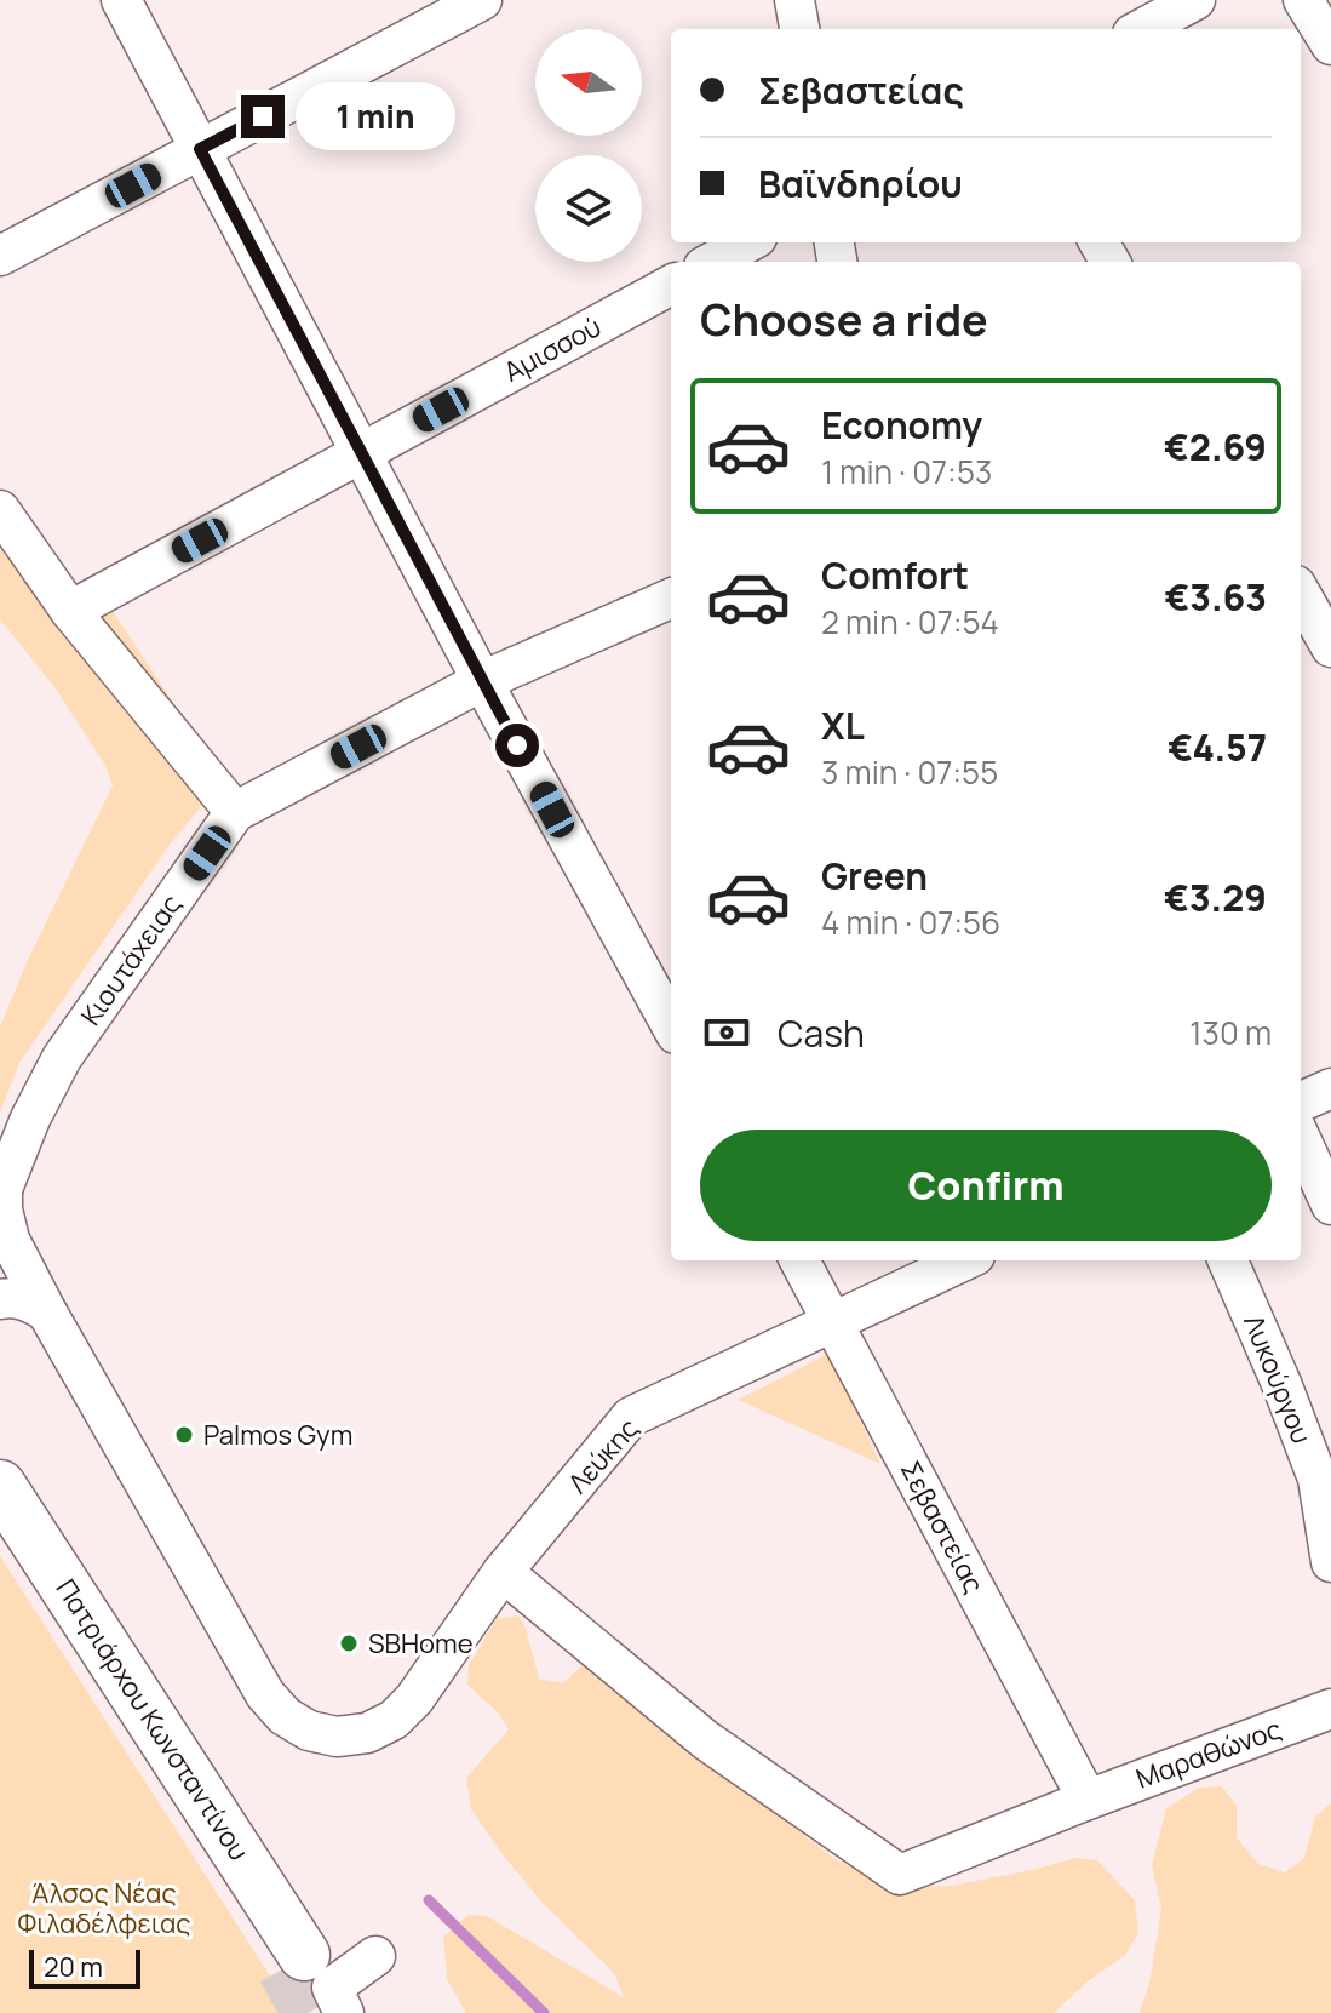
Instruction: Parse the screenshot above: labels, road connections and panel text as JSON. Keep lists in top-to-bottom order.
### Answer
{
  "streets": {
    "main road": ["Πατριάρχου Κωνσταντίνου"],
    "street": [
      "Αμισσού",
      "Κιουτάχειας",
      "Λυκούργου",
      "Λεύκης",
      "Σεβαστείας",
      "Μαραθώνος"
    ]
  },
  "crossings": [
    ["Κιουτάχειας", "Λεύκης"],
    ["Λεύκης", "Σεβαστείας"],
    ["Λεύκης", "Μαραθώνος"],
    ["Σεβαστείας", "Μαραθώνος"]
  ],
  "parks": ["Άλσος Νέας Φιλαδέλφειας"],
  "places": ["Palmos Gym", "SBHome"],
  "scale_bar": "20 m",
  "north": "left",
  "page": {
    "banner": ["Σεβαστείας", "Βαϊνδηρίου"],
    "bubble": "1 min",
    "heading": "Choose a ride",
    "list": [
      {
        "name": "Economy",
        "note": "1 min · 07:53",
        "value": "€2.69"
      },
      {
        "name": "Comfort",
        "note": "2 min · 07:54",
        "value": "€3.63"
      },
      {
        "name": "XL",
        "note": "3 min · 07:55",
        "value": "€4.57"
      },
      {
        "name": "Green",
        "note": "4 min · 07:56",
        "value": "€3.29"
      }
    ],
    "pay": ["Cash", "130 m"],
    "buttons": "Confirm",
    "scale": "20 m"
  }
}
